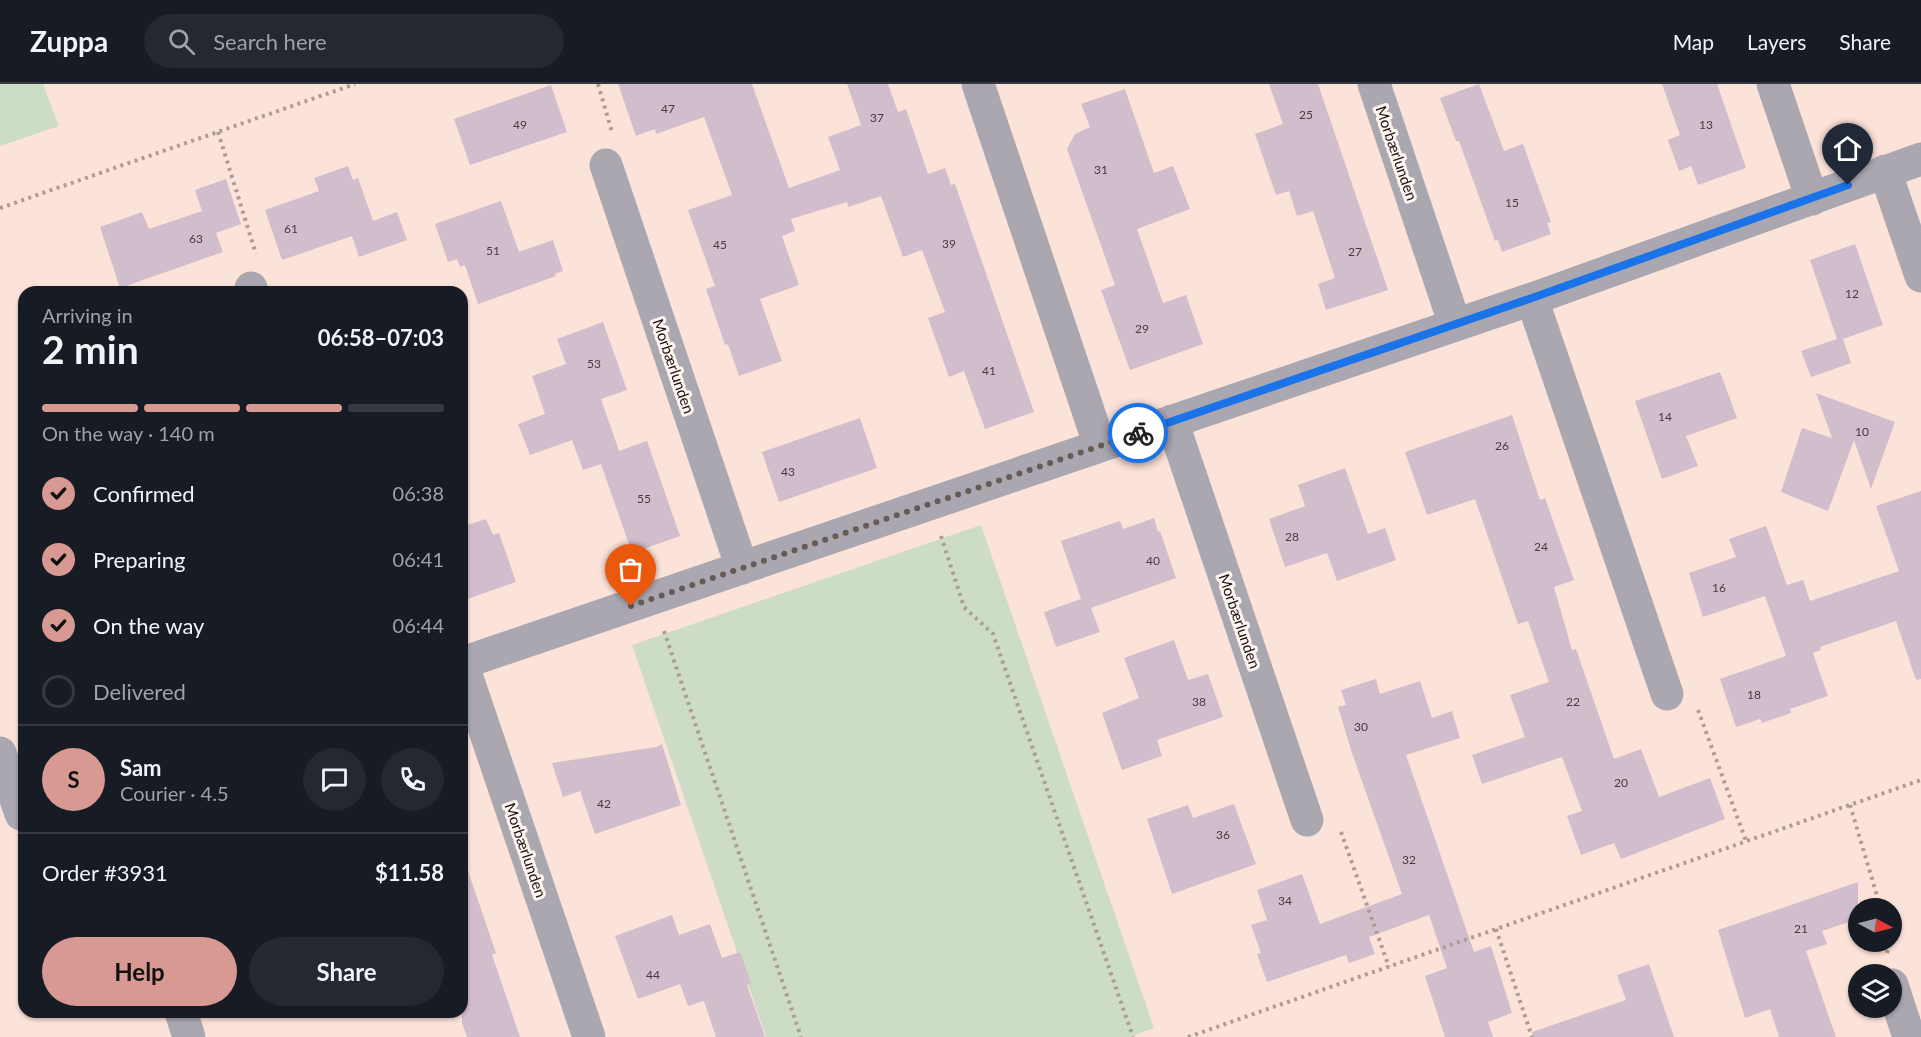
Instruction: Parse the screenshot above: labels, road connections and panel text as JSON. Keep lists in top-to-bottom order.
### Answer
{
  "streets": {
    "street": ["Morbærlunden"]
  },
  "house_numbers": [
    "47",
    "25",
    "37",
    "49",
    "13",
    "31",
    "15",
    "61",
    "63",
    "39",
    "45",
    "51",
    "27",
    "12",
    "29",
    "53",
    "41",
    "14",
    "10",
    "26",
    "43",
    "55",
    "28",
    "24",
    "40",
    "16",
    "18",
    "38",
    "22",
    "30",
    "20",
    "42",
    "36",
    "32",
    "34",
    "21",
    "44"
  ],
  "north": "right",
  "page": {
    "header": "Zuppa",
    "search": "Search here",
    "nav": ["Map", "Layers", "Share"],
    "heading": ["2 min", "Arriving in", "06:58–07:03"],
    "panel": [
      "Sam",
      "Courier · 4.5",
      "Order #3931",
      "$11.58"
    ],
    "bar": "On the way · 140 m",
    "list": [
      ["Confirmed", "06:38"],
      ["Preparing", "06:41"],
      ["On the way", "06:44"],
      "Delivered"
    ],
    "round": "S",
    "buttons": ["Help", "Share"]
  }
}
